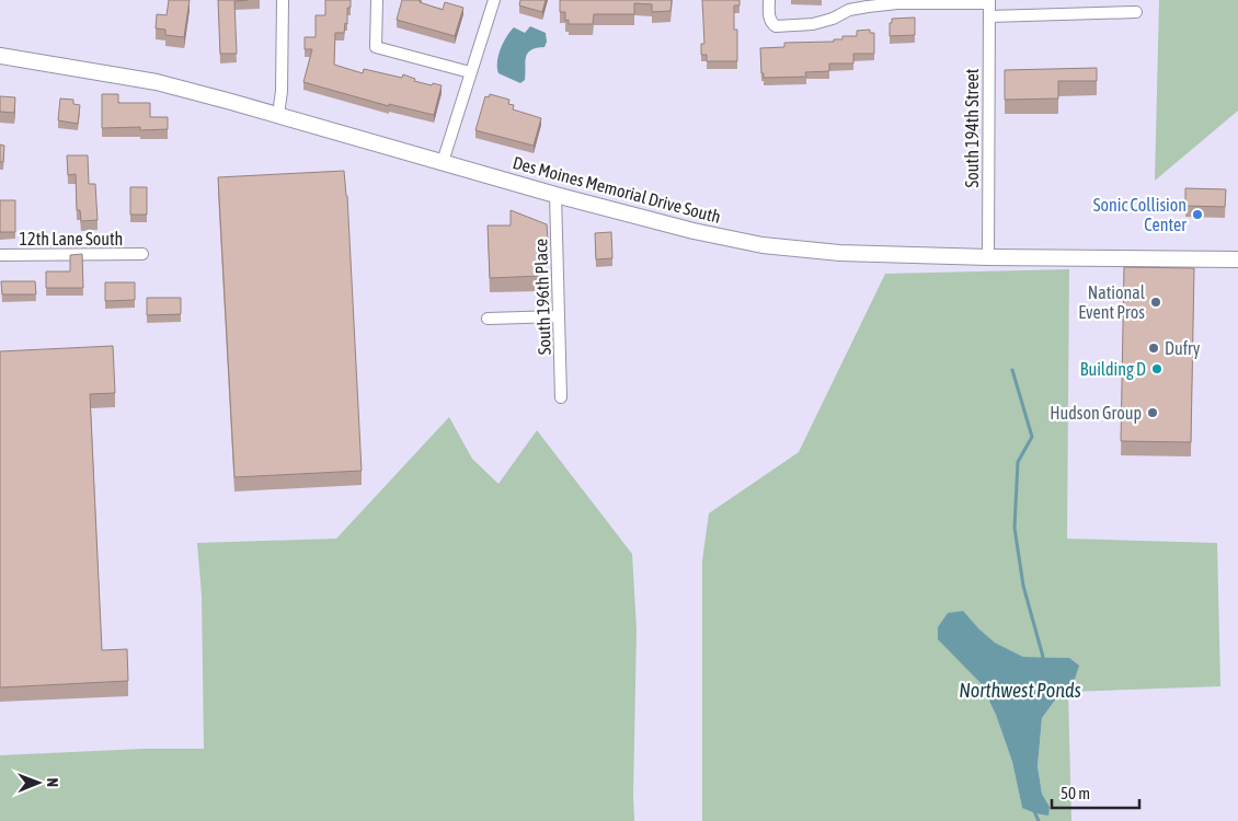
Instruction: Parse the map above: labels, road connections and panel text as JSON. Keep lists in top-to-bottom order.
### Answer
{
  "streets": {
    "main road": ["Des Moines Memorial Drive South"],
    "street": ["South 194th Street", "12th Lane South", "South 196th Place"]
  },
  "crossings": [
    ["South 194th Street", "Des Moines Memorial Drive South"],
    ["Des Moines Memorial Drive South", "South 196th Place"]
  ],
  "water": ["Northwest Ponds"],
  "places": [
    "Sonic Collision Center",
    "National Event Pros",
    "Dufry",
    "Building D",
    "Hudson Group"
  ],
  "scale_bar": "50 m",
  "north": "right"
}
